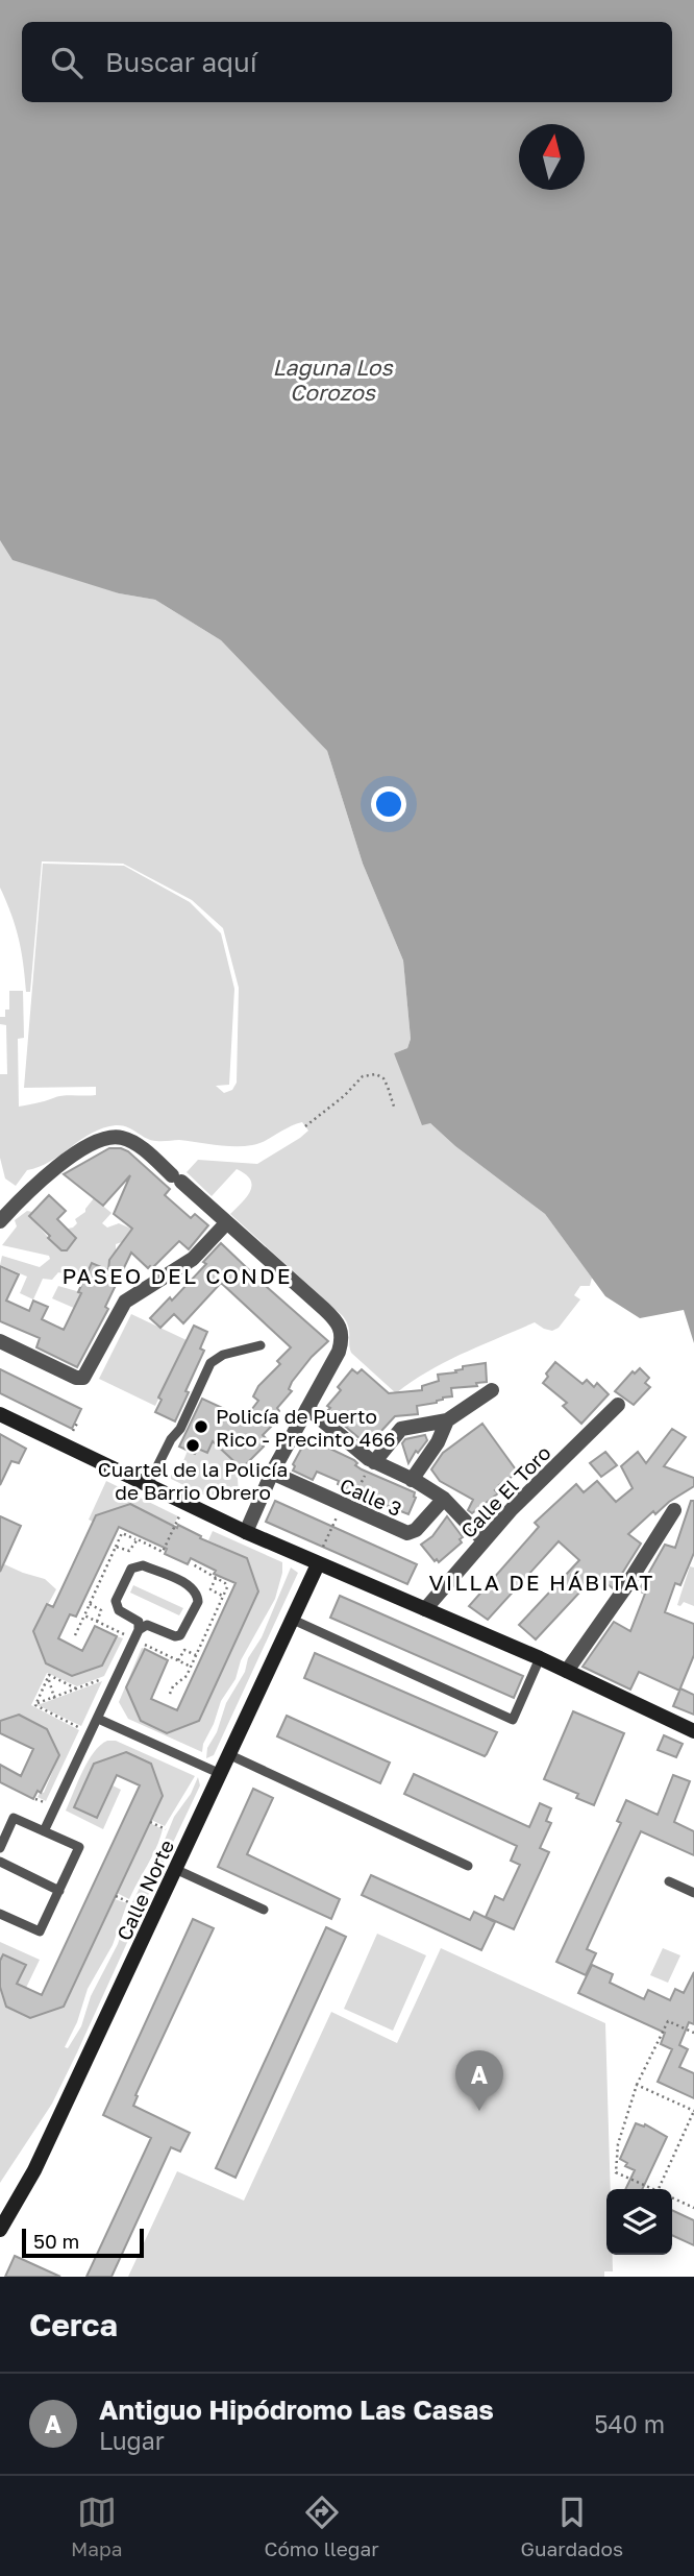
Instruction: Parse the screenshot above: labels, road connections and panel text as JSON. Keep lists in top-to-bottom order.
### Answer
{
  "streets": {
    "street": ["Calle El Toro", "Calle 3", "Calle Norte"]
  },
  "districts": ["PASEO DEL CONDE", "VILLA DE HÁBITAT"],
  "water": ["Laguna Los Corozos"],
  "places": ["Policía de Puerto Rico - Precinto 466", "Cuartel de la Policía de Barrio Obrero"],
  "scale_bar": "50 m",
  "north": "top",
  "page": {
    "search": "Buscar aquí",
    "pins": "A",
    "scale": "50 m",
    "heading": "Cerca",
    "list": [
      {
        "mark": "A",
        "name": "Antiguo Hipódromo Las Casas",
        "note": "Lugar",
        "value": "540 m"
      }
    ],
    "nav": ["Mapa", "Cómo llegar", "Guardados"]
  }
}
